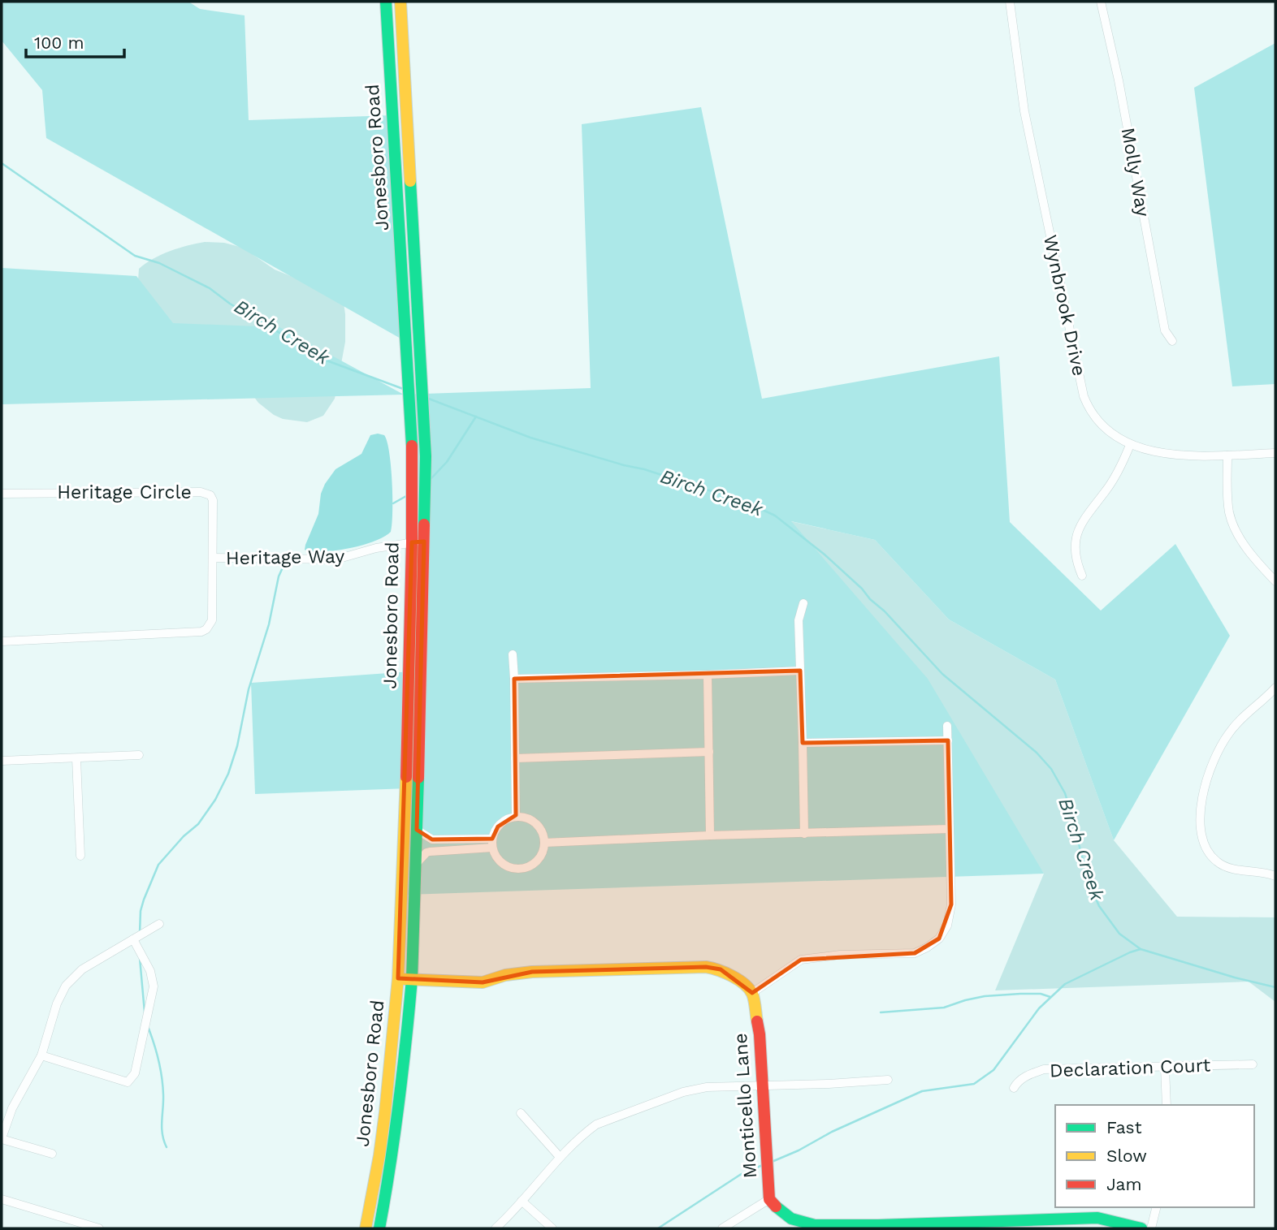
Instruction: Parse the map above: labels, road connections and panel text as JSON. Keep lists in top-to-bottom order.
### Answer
{
  "streets": {
    "main road": ["Jonesboro Road", "Monticello Lane"],
    "street": [
      "Molly Way",
      "Wynbrook Drive",
      "Heritage Circle",
      "Heritage Way",
      "Declaration Court"
    ]
  },
  "crossings": [
    ["Jonesboro Road", "Heritage Way"],
    ["Heritage Circle", "Heritage Way"]
  ],
  "water": ["Birch Creek"],
  "legend": ["Fast", "Slow", "Jam"],
  "scale_bar": "100 m"
}
